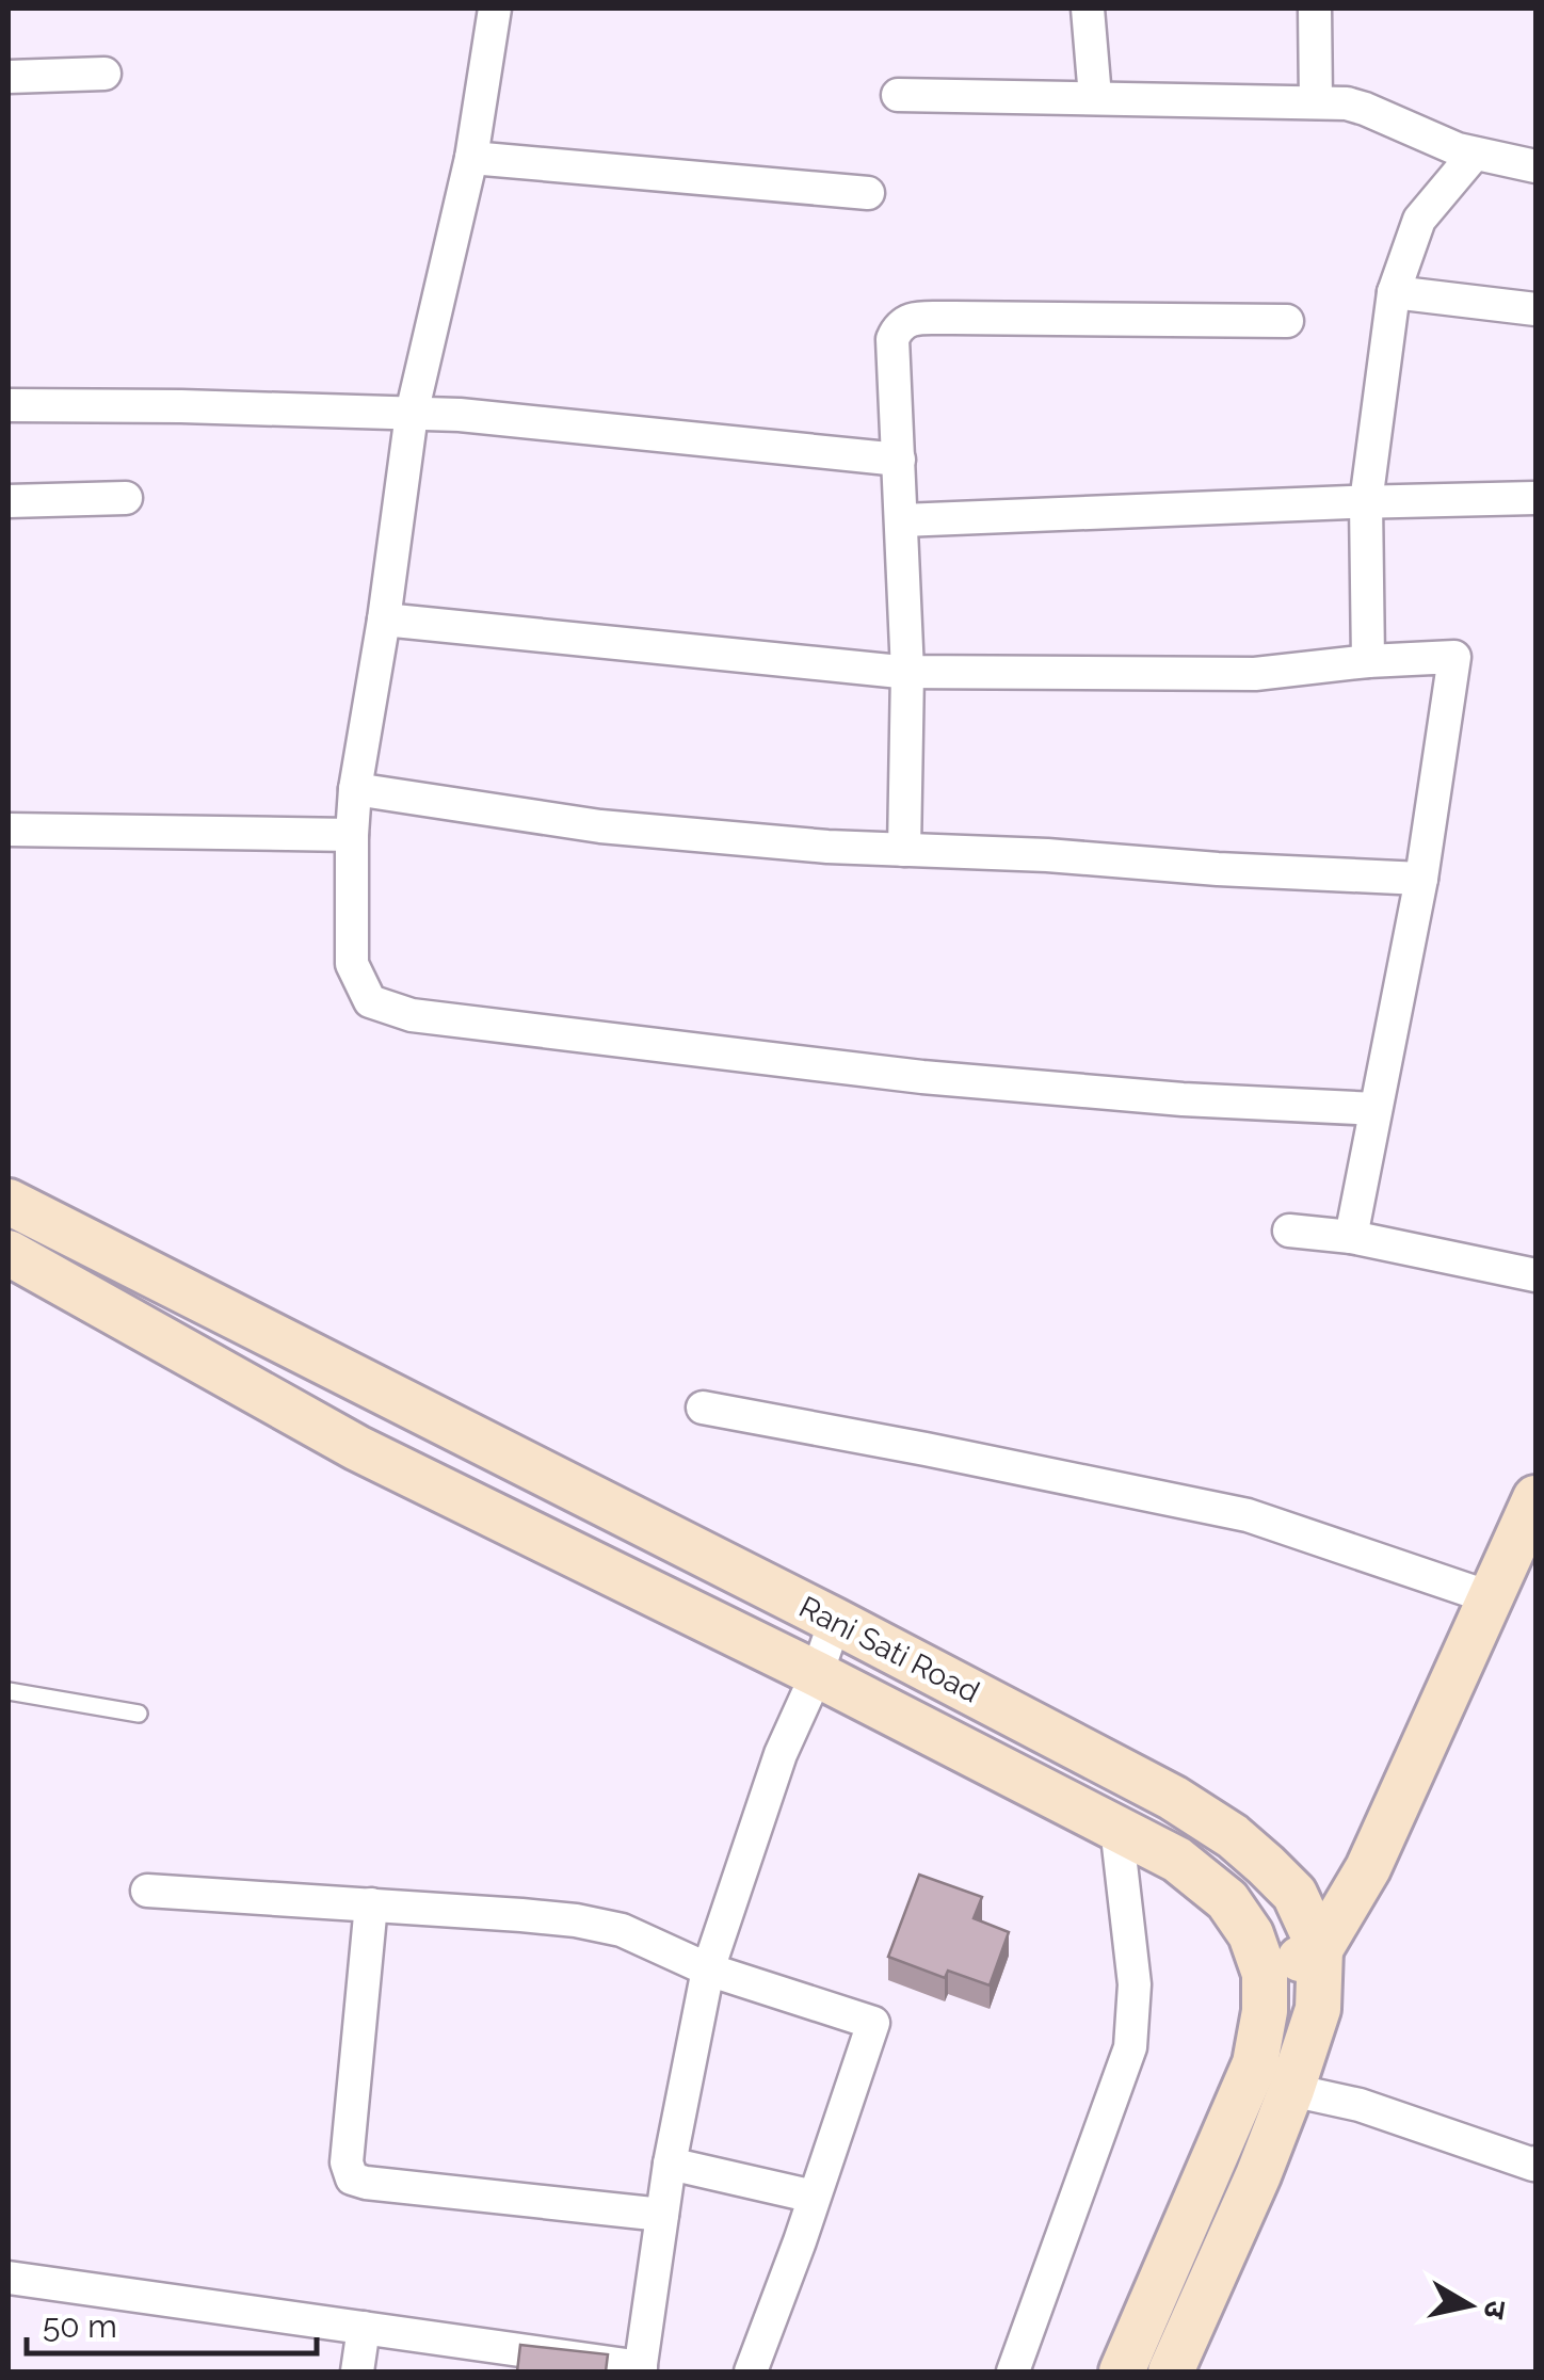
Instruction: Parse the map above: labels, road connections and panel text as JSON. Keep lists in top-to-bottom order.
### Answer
{
  "streets": {
    "street": ["Rani Sati Road"]
  },
  "scale_bar": "50 m",
  "north": "right"
}
